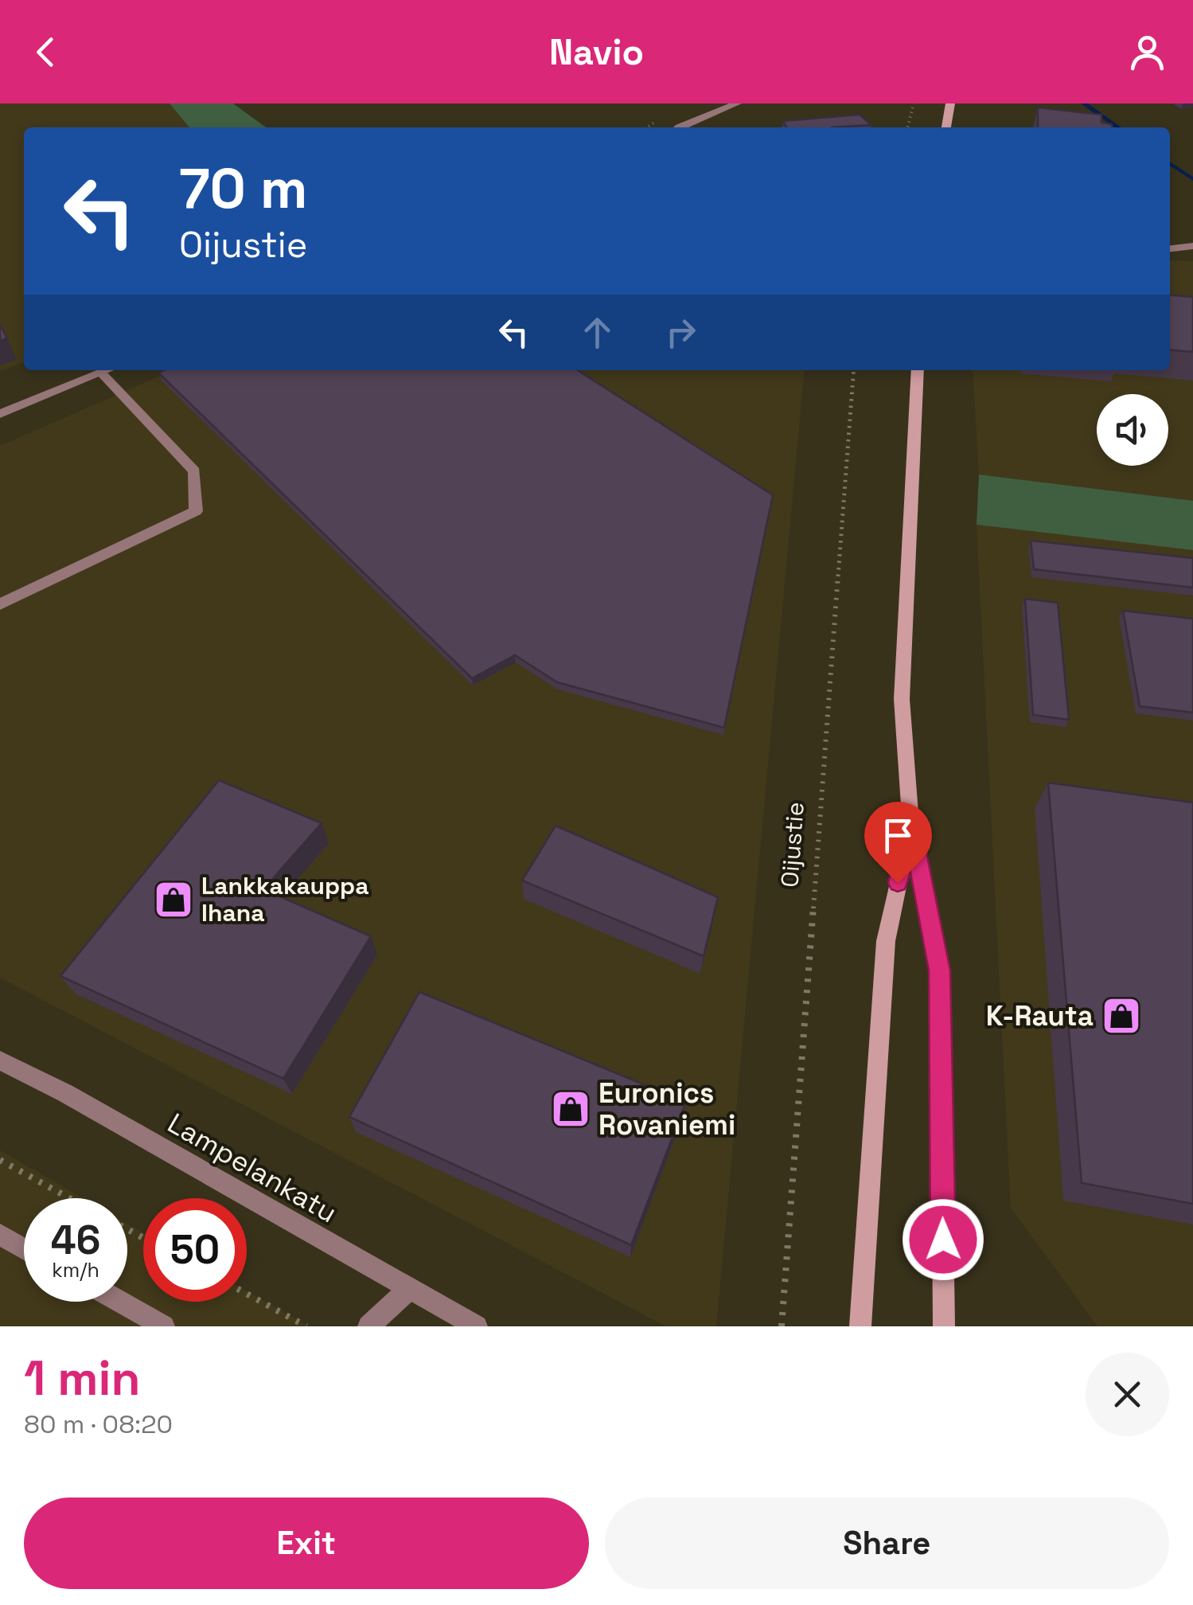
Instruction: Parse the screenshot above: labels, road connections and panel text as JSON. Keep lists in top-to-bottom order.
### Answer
{
  "streets": {
    "street": ["Lampelankatu"],
    "path": ["Oijustie"]
  },
  "places": {
    "shop": ["Lankkakauppa Ihana", "K-Rauta", "Euronics Rovaniemi"]
  },
  "page": {
    "header": "Navio",
    "turn": ["70 m", "Oijustie"],
    "speed": "46 km/h",
    "limit": "50",
    "heading": ["1 min", "80 m · 08:20"],
    "buttons": ["Exit", "Share"]
  }
}
